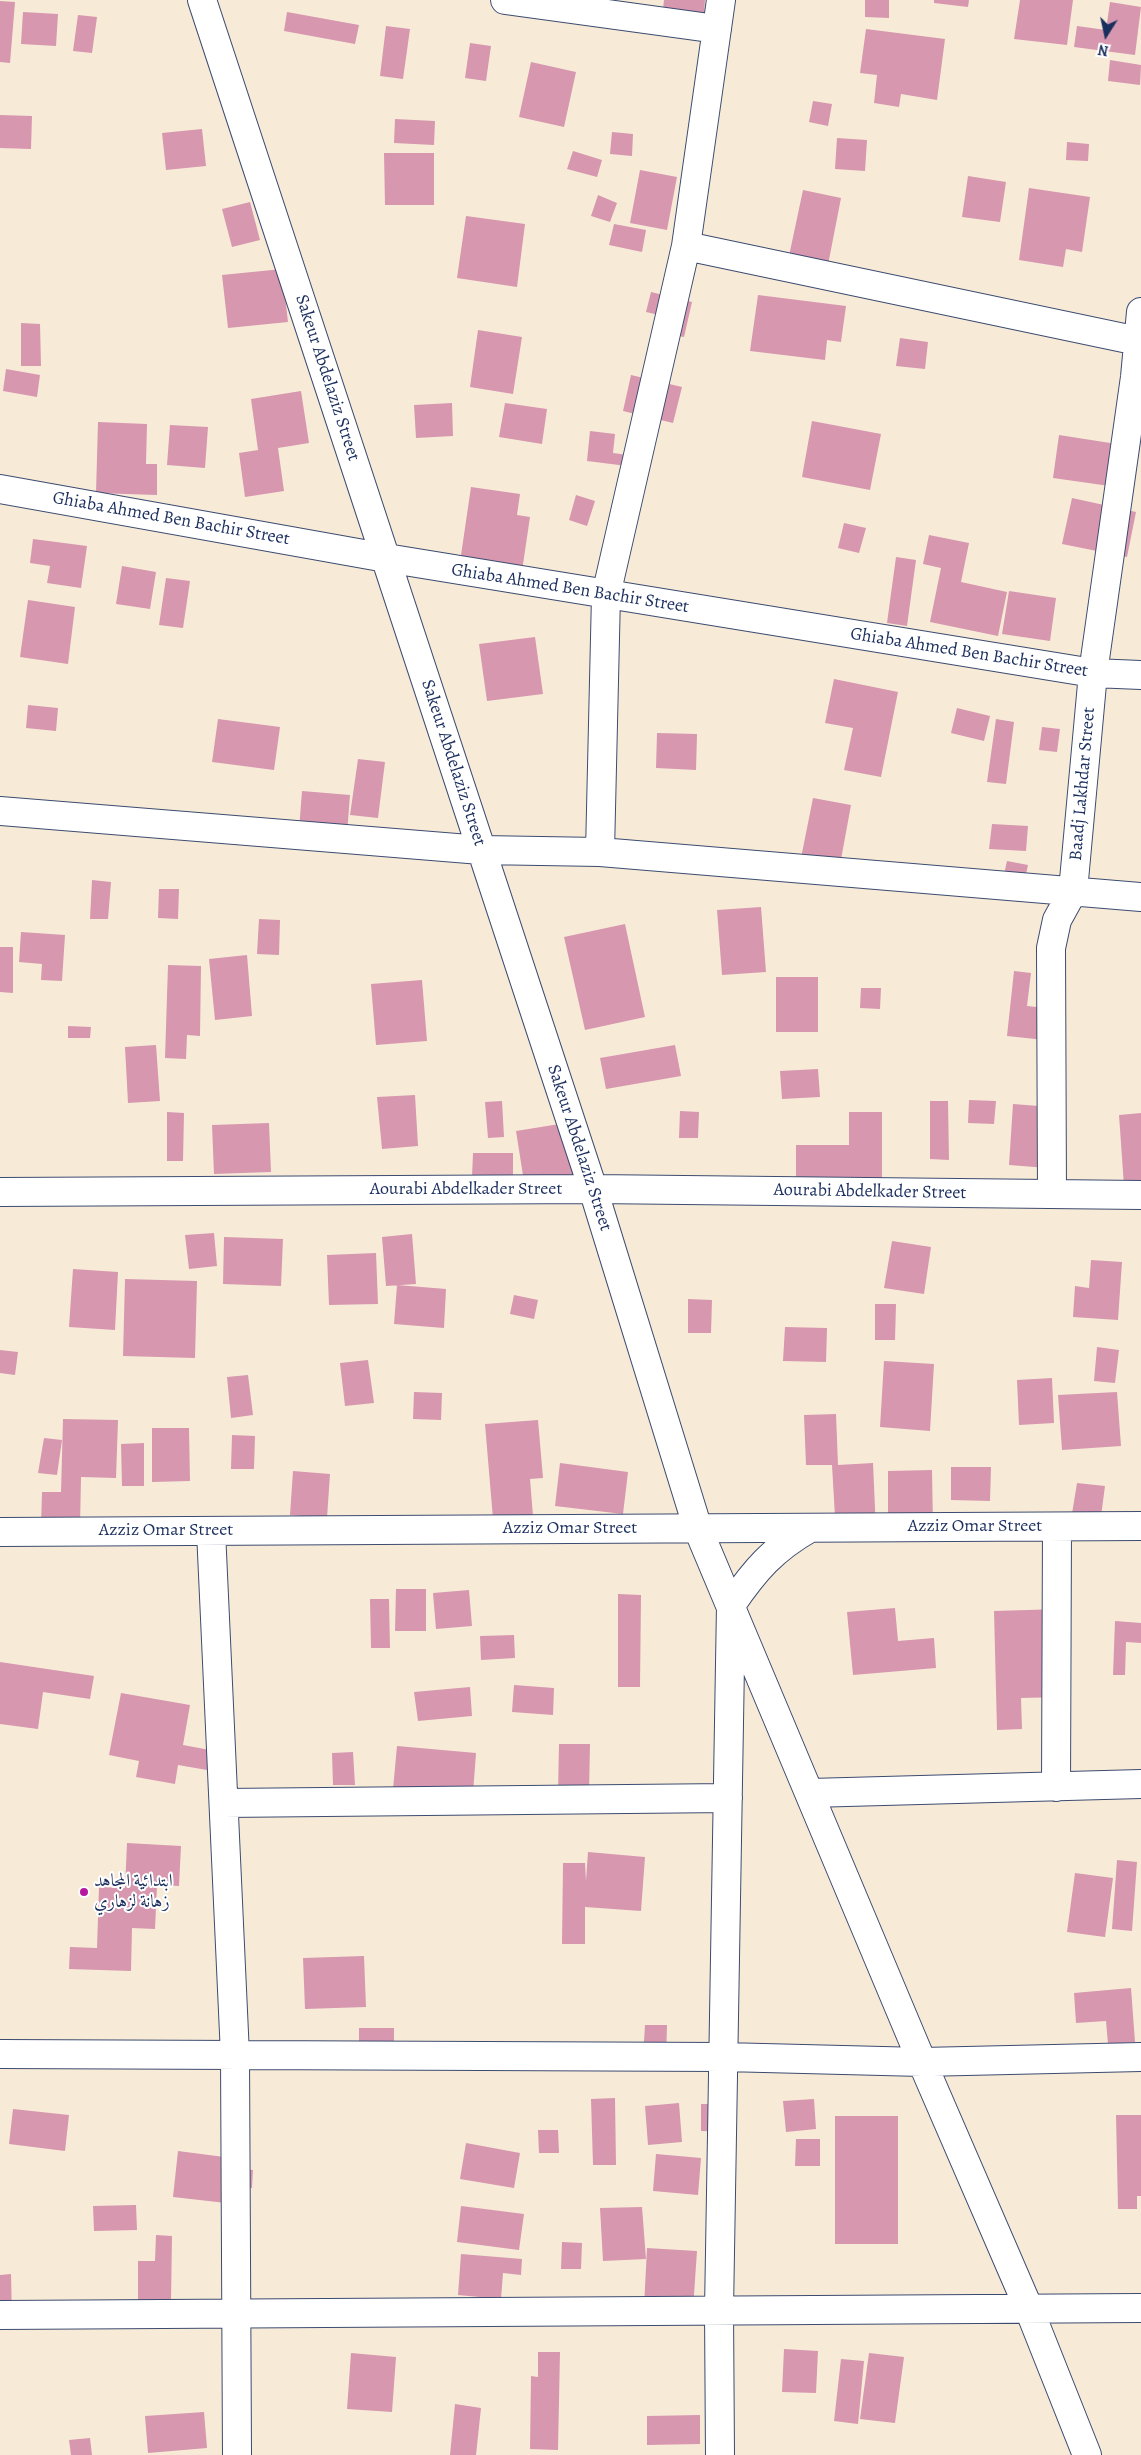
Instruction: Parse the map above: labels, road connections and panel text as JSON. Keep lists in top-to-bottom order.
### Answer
{
  "streets": {
    "street": [
      "Sakeur Abdelaziz Street",
      "Ghiaba Ahmed Ben Bachir Street",
      "Baadj Lakhdar Street",
      "Aourabi Abdelkader Street",
      "Azziz Omar Street"
    ]
  },
  "crossings": [
    ["Sakeur Abdelaziz Street", "Ghiaba Ahmed Ben Bachir Street"],
    ["Sakeur Abdelaziz Street", "Aourabi Abdelkader Street"],
    ["Sakeur Abdelaziz Street", "Azziz Omar Street"],
    ["Ghiaba Ahmed Ben Bachir Street", "Baadj Lakhdar Street"],
    ["Baadj Lakhdar Street", "Aourabi Abdelkader Street"]
  ],
  "places": ["ابتدائية المجاهد زهانة لزهاري"],
  "north": "bottom"
}
